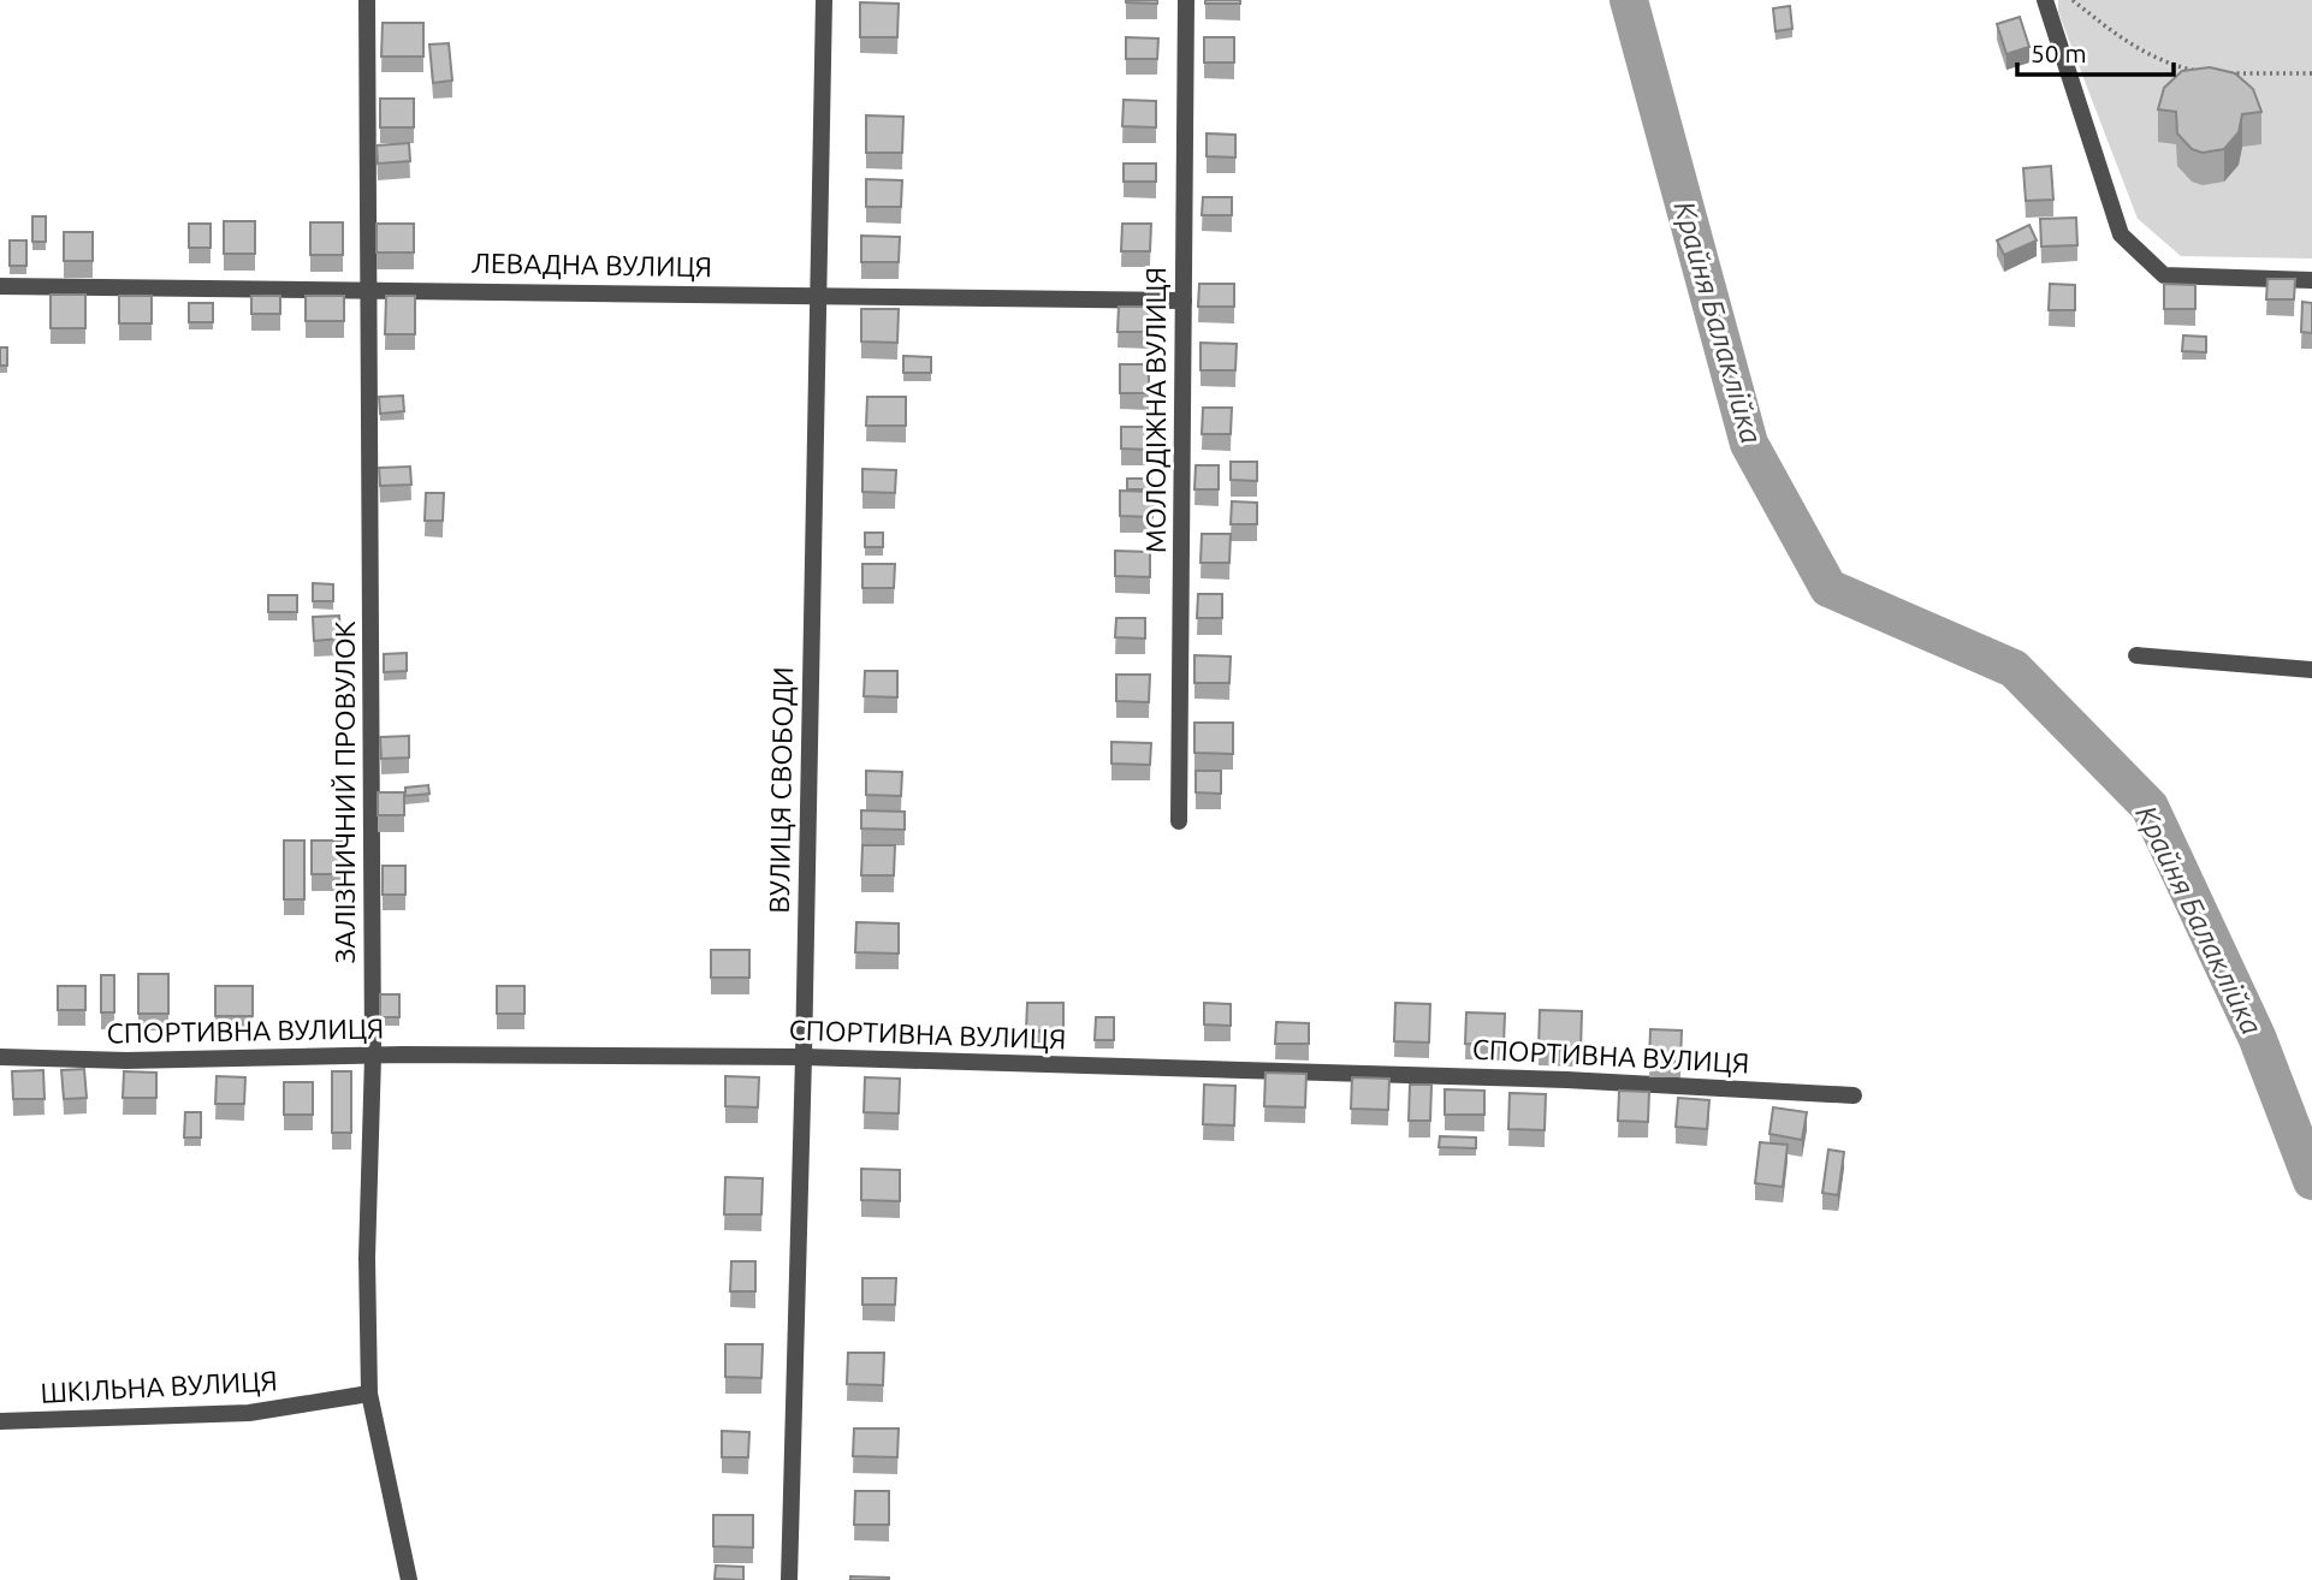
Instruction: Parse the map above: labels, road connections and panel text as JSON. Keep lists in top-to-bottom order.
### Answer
{
  "streets": {
    "street": [
      "ЛЕВАДНА ВУЛИЦЯ",
      "МОЛОДІЖНА ВУЛИЦЯ",
      "ВУЛИЦЯ СВОБОДИ",
      "ЗАЛІЗНИЧНИЙ ПРОВУЛОК",
      "СПОРТИВНА ВУЛИЦЯ",
      "ШКІЛЬНА ВУЛИЦЯ"
    ]
  },
  "crossings": [
    ["ЛЕВАДНА ВУЛИЦЯ", "МОЛОДІЖНА ВУЛИЦЯ"],
    ["ЛЕВАДНА ВУЛИЦЯ", "ВУЛИЦЯ СВОБОДИ"],
    ["ЛЕВАДНА ВУЛИЦЯ", "ЗАЛІЗНИЧНИЙ ПРОВУЛОК"],
    ["ВУЛИЦЯ СВОБОДИ", "СПОРТИВНА ВУЛИЦЯ"],
    ["ЗАЛІЗНИЧНИЙ ПРОВУЛОК", "СПОРТИВНА ВУЛИЦЯ"],
    ["ЗАЛІЗНИЧНИЙ ПРОВУЛОК", "ШКІЛЬНА ВУЛИЦЯ"]
  ],
  "water": ["Крайня Балаклійка"],
  "scale_bar": "50 m"
}
